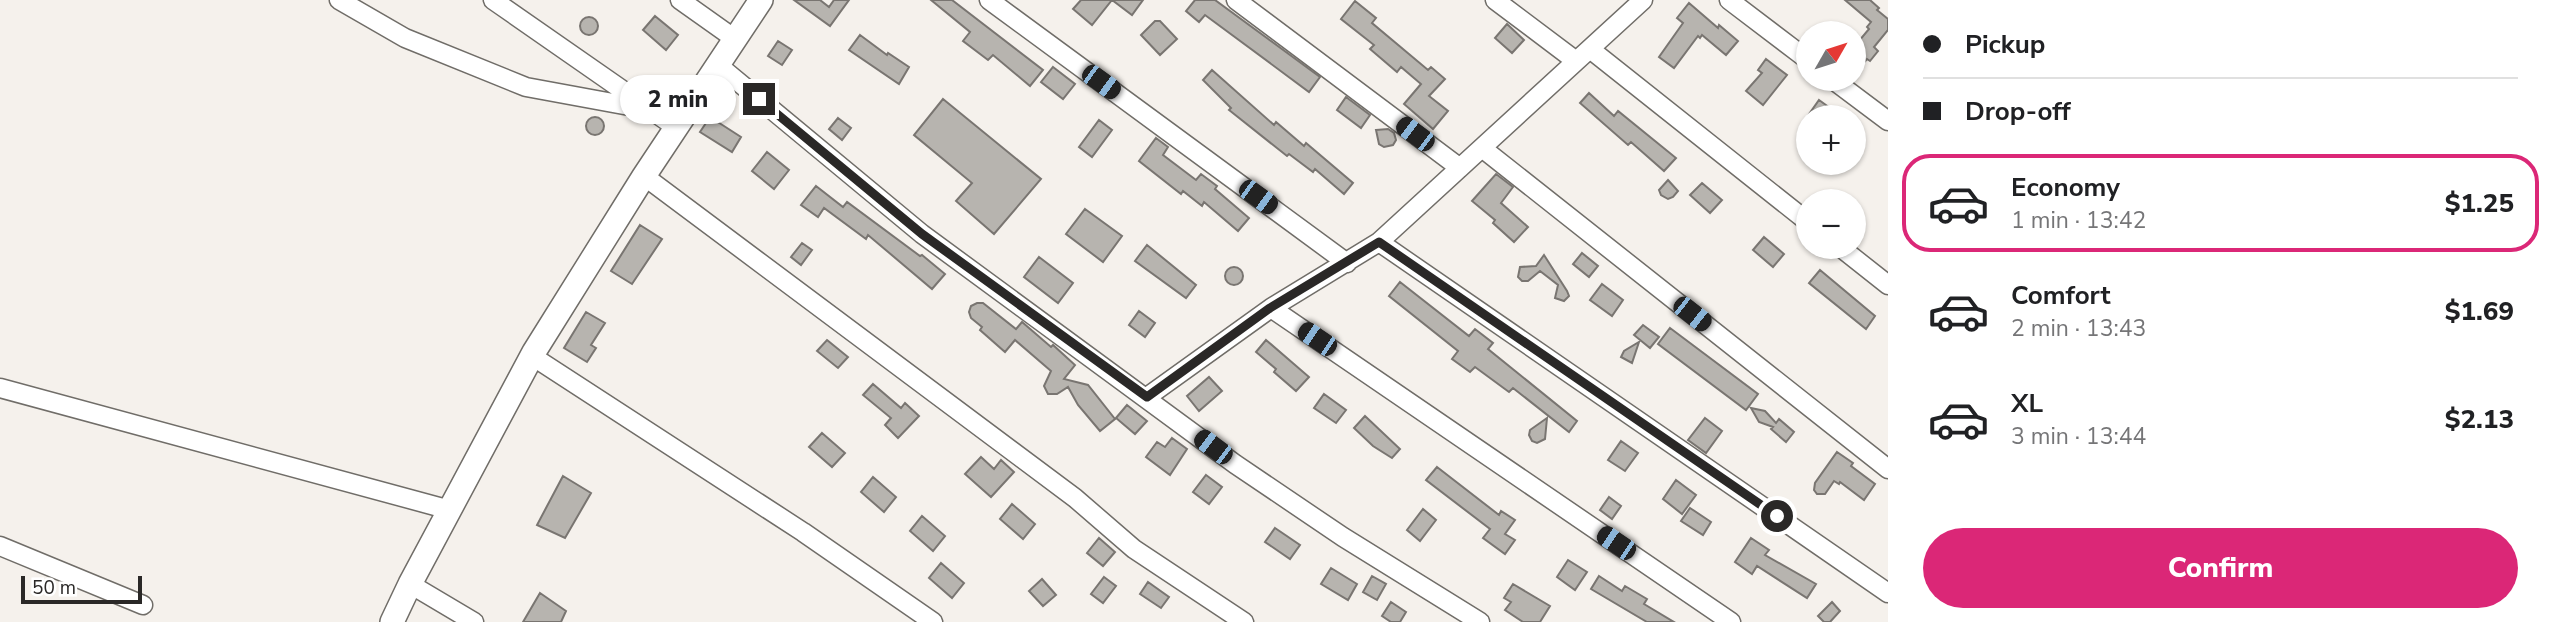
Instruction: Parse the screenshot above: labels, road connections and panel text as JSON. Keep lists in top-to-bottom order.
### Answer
{
  "scale_bar": "50 m",
  "north": "top right",
  "page": {
    "banner": ["Pickup", "Drop-off"],
    "map_buttons": ["+", "−"],
    "bubble": "2 min",
    "list": [
      {
        "name": "Economy",
        "note": "1 min · 13:42",
        "value": "$1.25"
      },
      {
        "name": "Comfort",
        "note": "2 min · 13:43",
        "value": "$1.69"
      },
      {
        "name": "XL",
        "note": "3 min · 13:44",
        "value": "$2.13"
      }
    ],
    "buttons": "Confirm",
    "scale": "50 m"
  }
}
